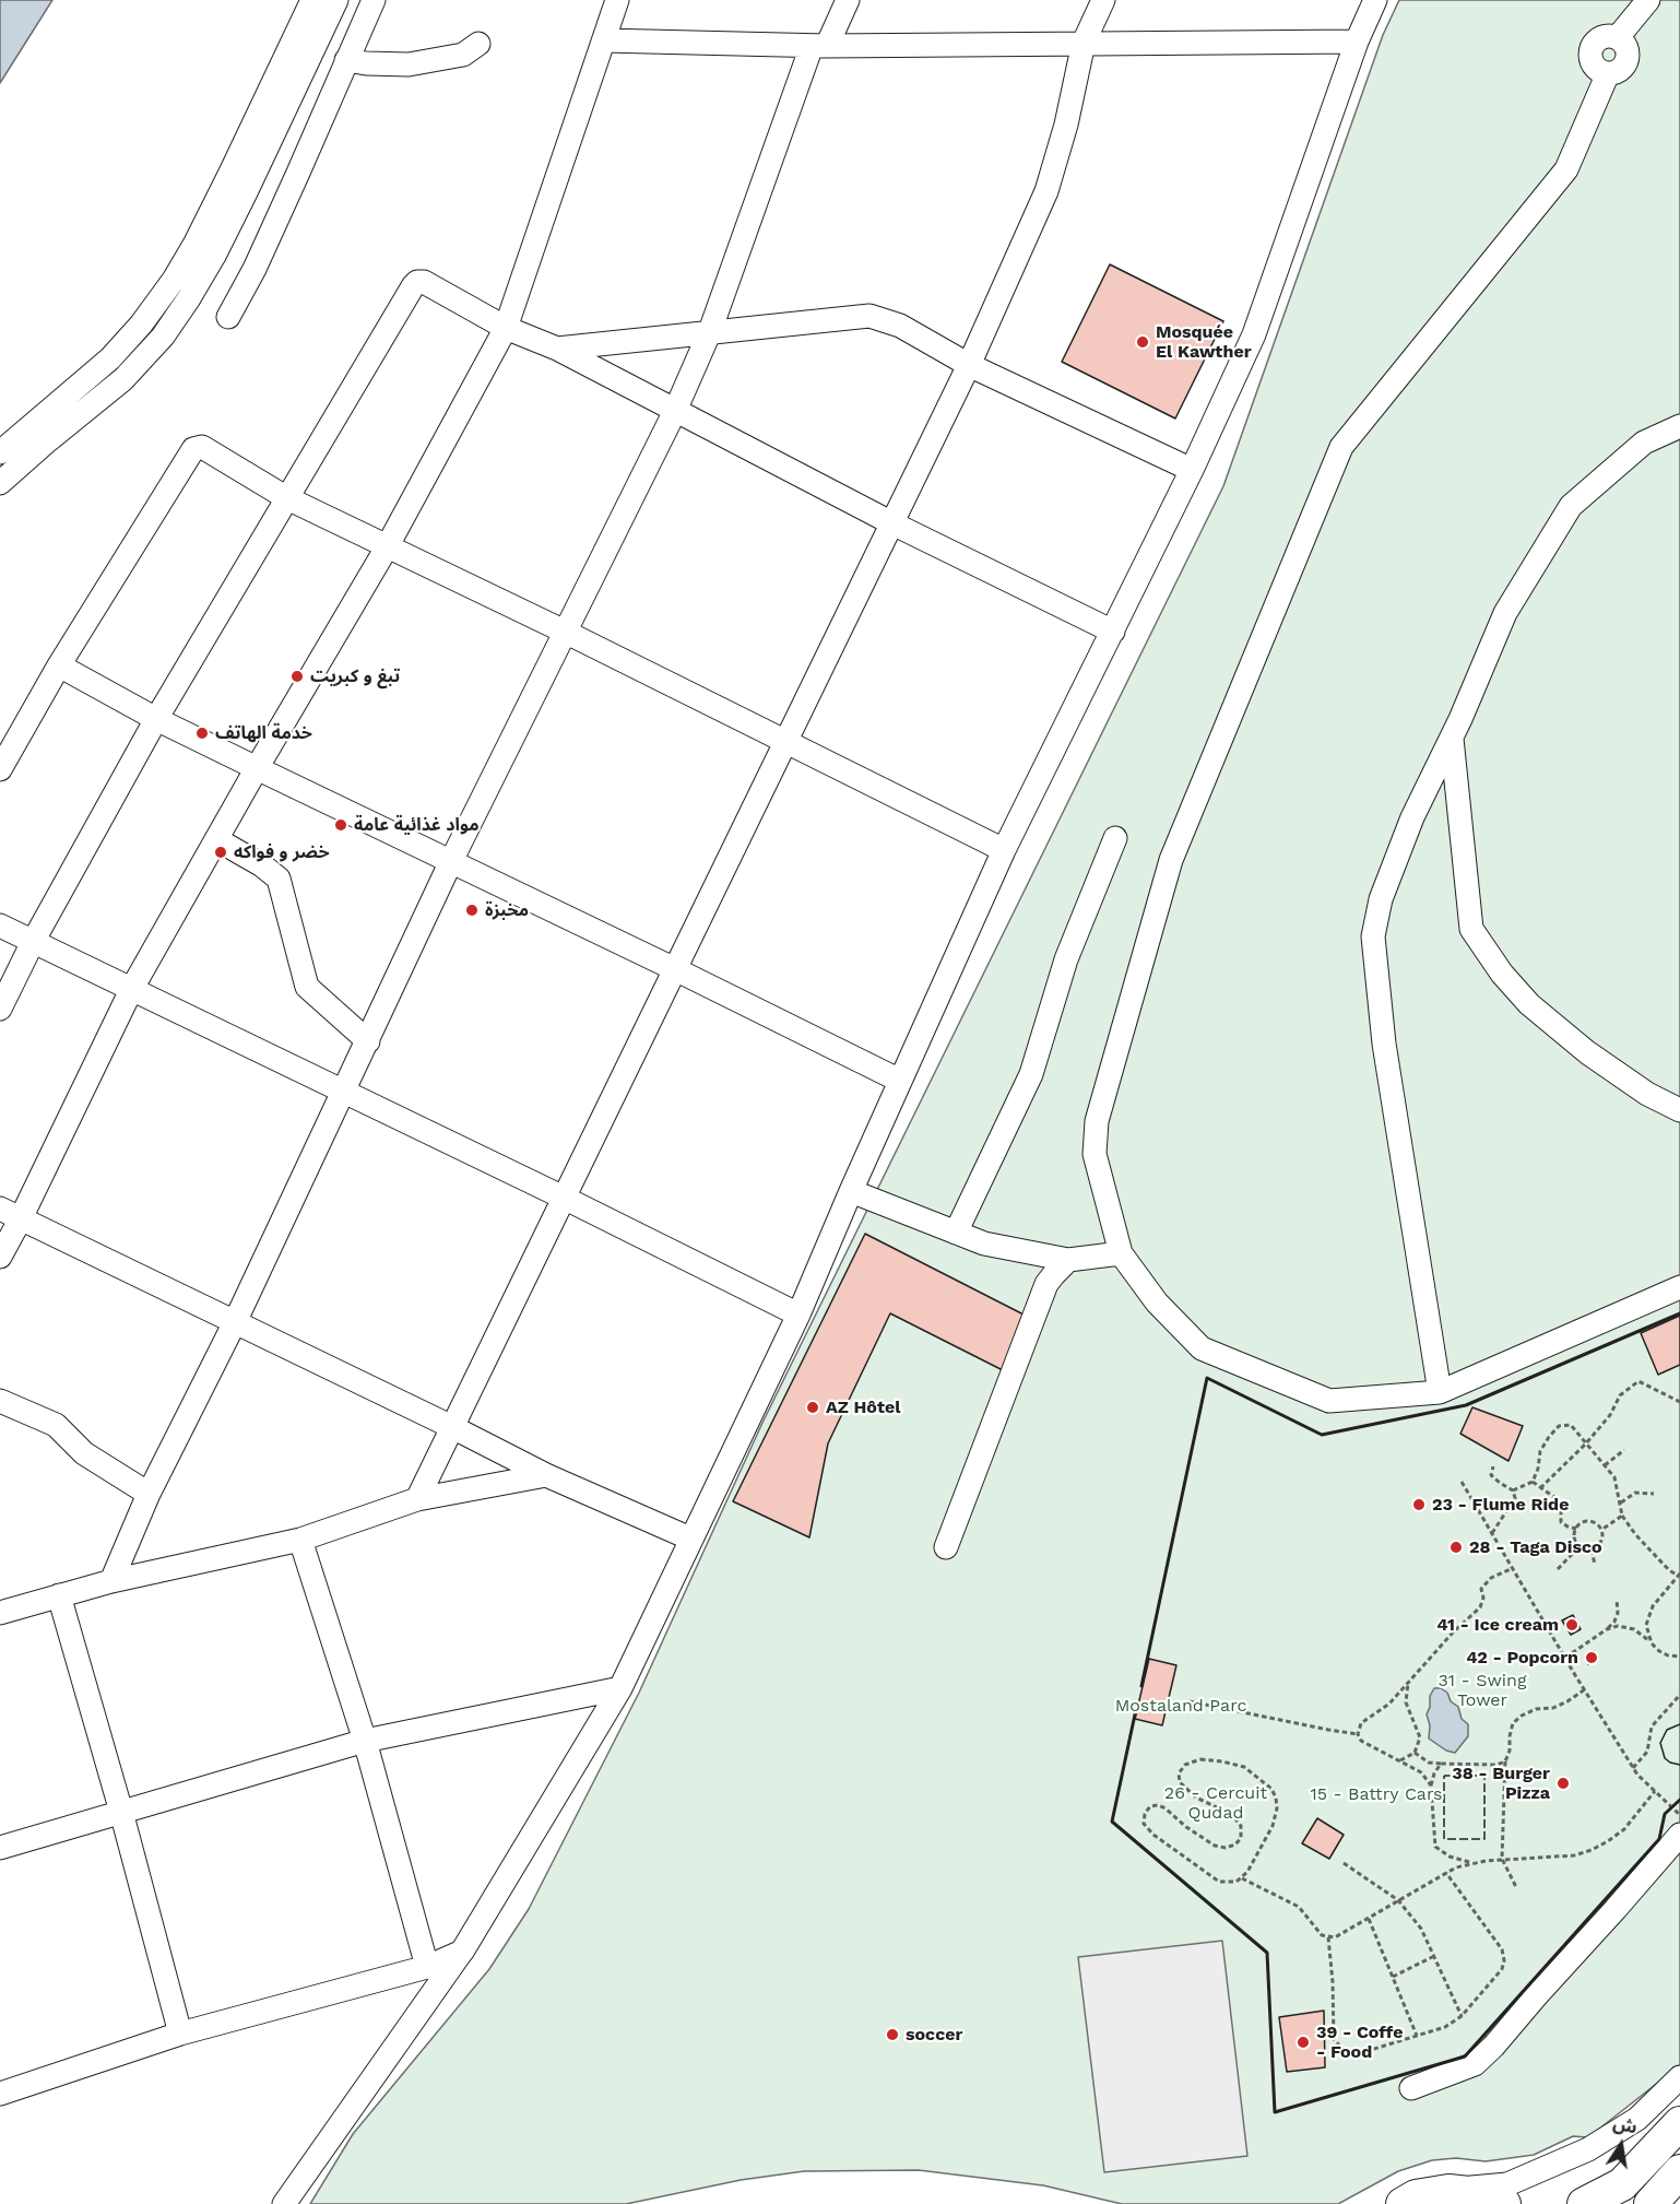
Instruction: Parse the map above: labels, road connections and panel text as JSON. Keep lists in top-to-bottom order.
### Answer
{
  "parks": [
    "31 - Swing Tower",
    "Mostaland Parc",
    "26 - Cercuit Qudad",
    "15 - Battry Cars"
  ],
  "places": [
    "Mosquée El Kawther",
    "تبغ و كبريت",
    "خدمة الهاتف",
    "مواد غذائية عامة",
    "خضر و فواكه",
    "مخبزة",
    "AZ Hôtel",
    "23 - Flume Ride",
    "28 - Taga Disco",
    "41 - Ice cream",
    "42 - Popcorn",
    "38 - Burger Pizza",
    "soccer",
    "39 - Coffe - Food"
  ],
  "north": "top"
}
